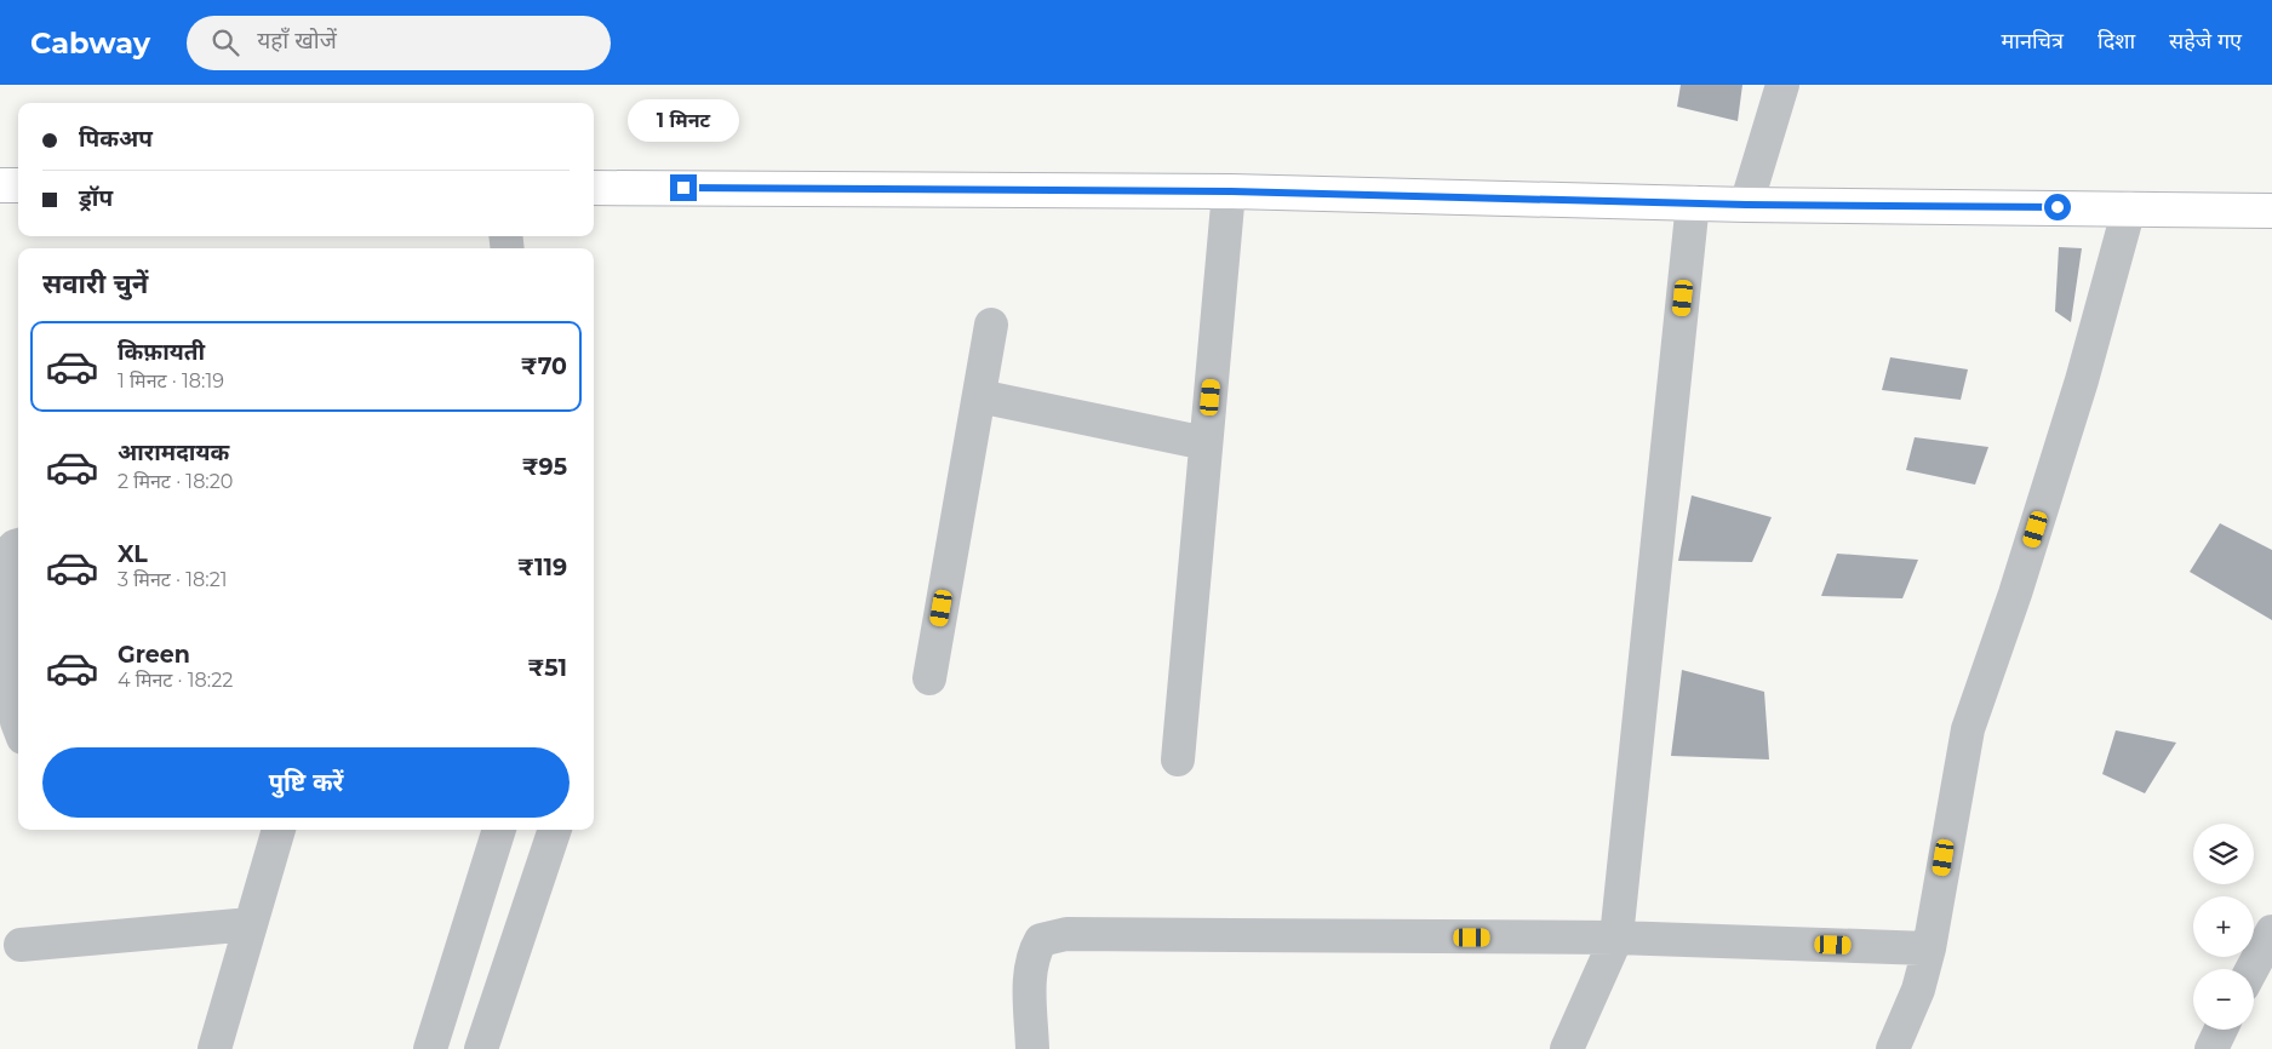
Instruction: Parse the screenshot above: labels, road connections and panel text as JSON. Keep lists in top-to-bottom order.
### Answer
{
  "page": {
    "header": "Cabway",
    "search": "यहाँ खोजें",
    "nav": ["मानचित्र", "दिशा", "सहेजे गए"],
    "bubble": "1 मिनट",
    "banner": ["पिकअप", "ड्रॉप"],
    "heading": "सवारी चुनें",
    "list": [
      {
        "name": "किफ़ायती",
        "note": "1 मिनट · 18:19",
        "value": "₹70"
      },
      {
        "name": "आरामदायक",
        "note": "2 मिनट · 18:20",
        "value": "₹95"
      },
      {
        "name": "XL",
        "note": "3 मिनट · 18:21",
        "value": "₹119"
      },
      {
        "name": "Green",
        "note": "4 मिनट · 18:22",
        "value": "₹51"
      }
    ],
    "buttons": "पुष्टि करें",
    "map_buttons": ["+", "−"]
  }
}
